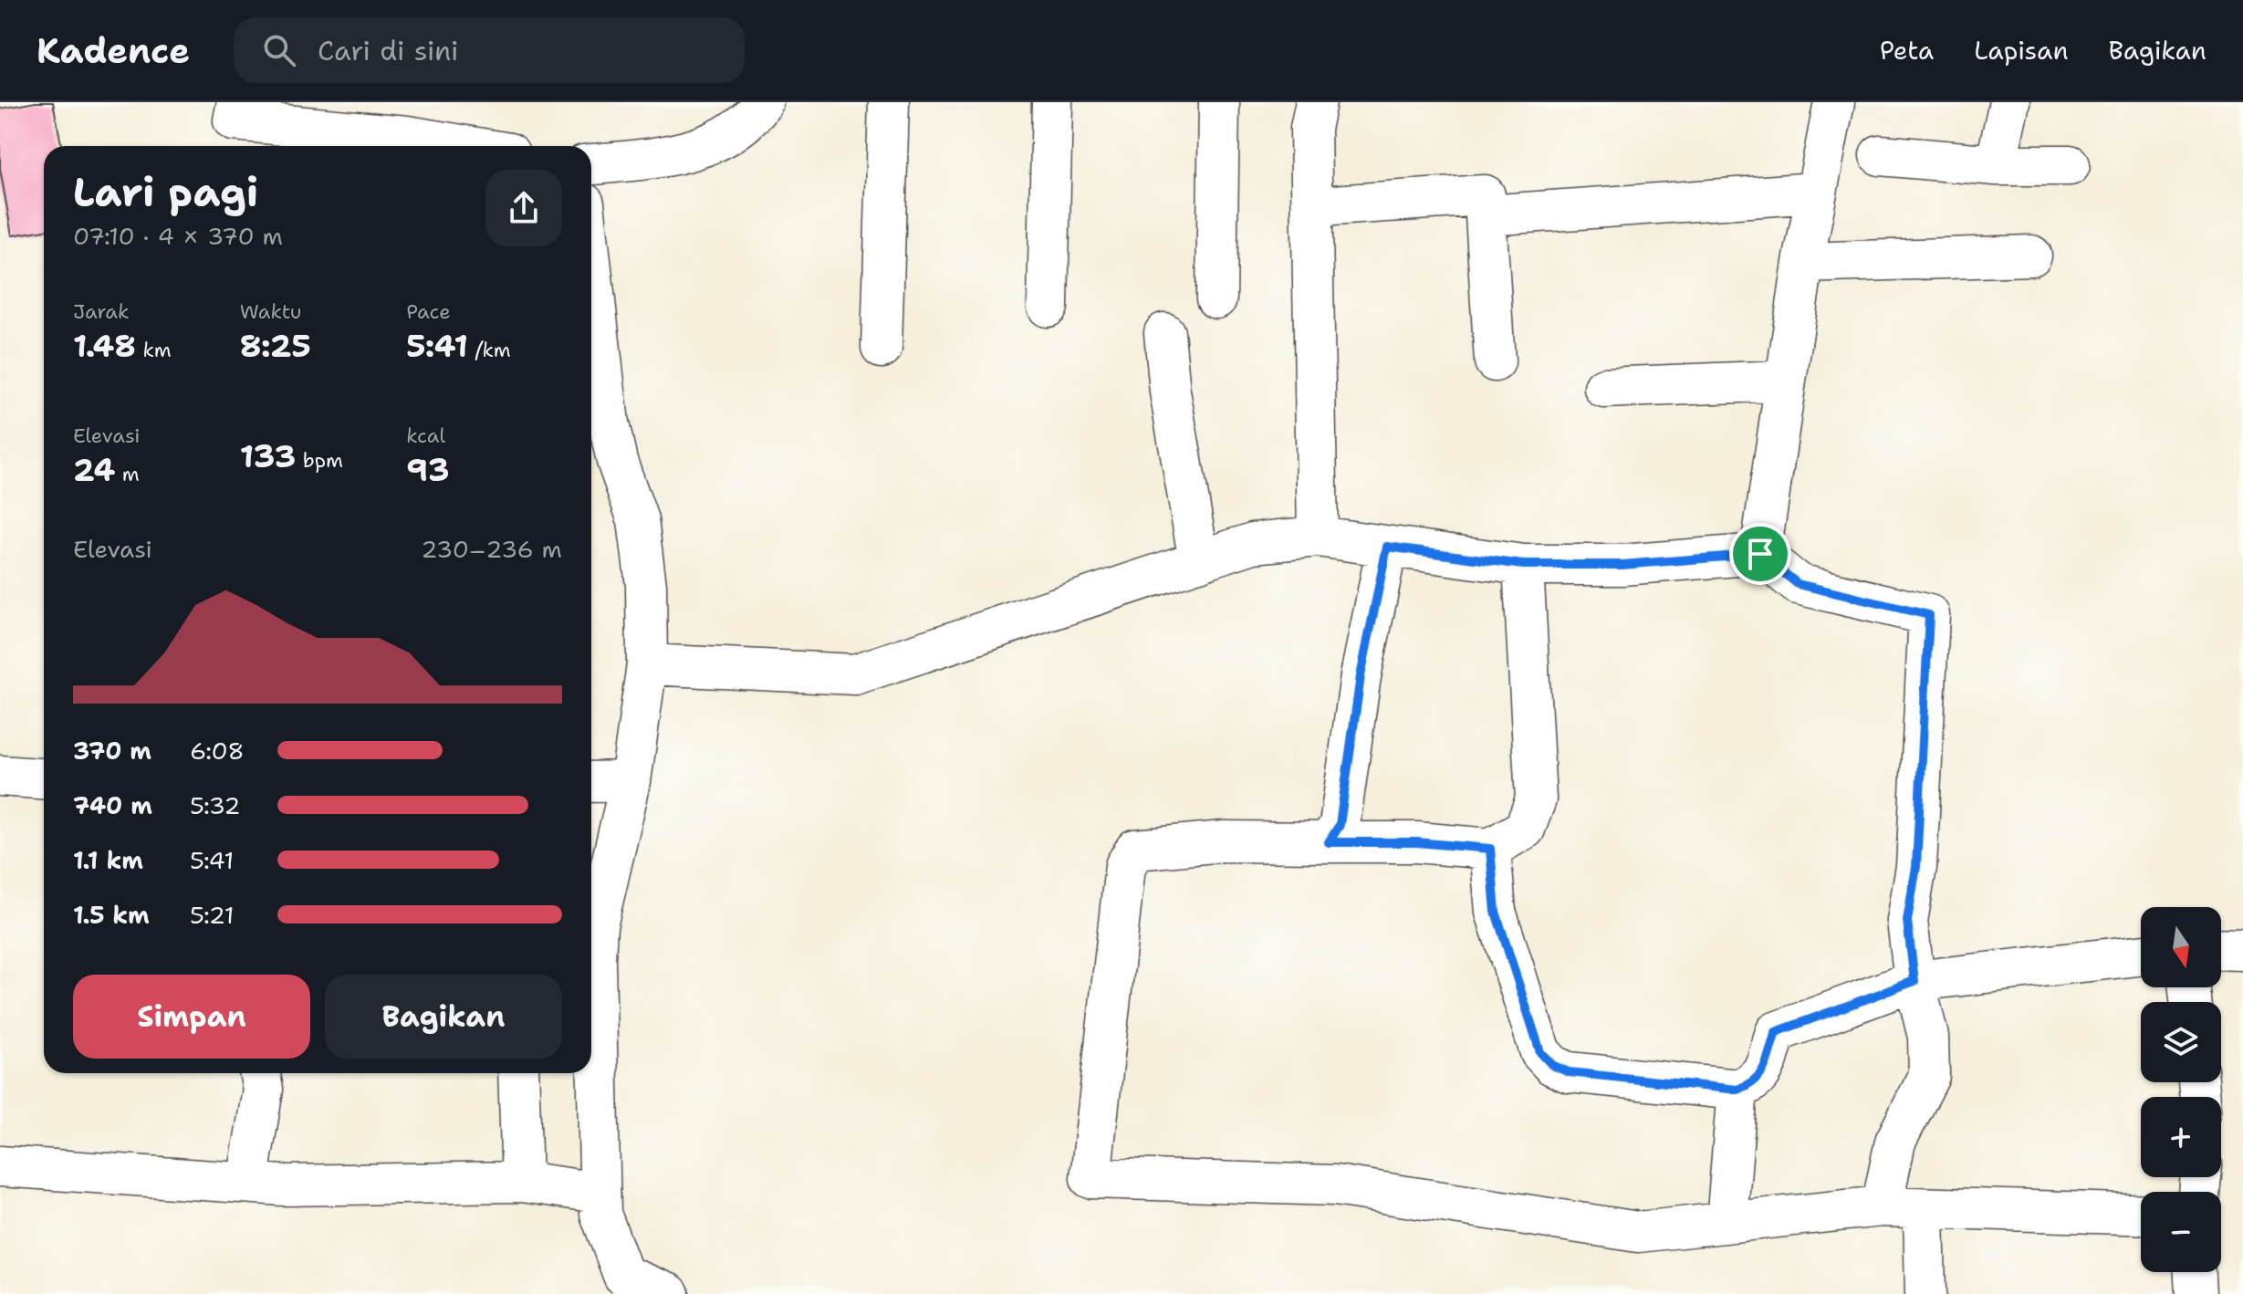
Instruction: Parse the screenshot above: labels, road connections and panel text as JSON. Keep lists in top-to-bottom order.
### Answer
{
  "north": "bottom",
  "page": {
    "header": "Kadence",
    "search": "Cari di sini",
    "nav": ["Peta", "Lapisan", "Bagikan"],
    "heading": ["Lari pagi", "07:10 · 4 × 370 m"],
    "stats": [
      ["Jarak", "1.48 km"],
      ["Waktu", "8:25"],
      ["Pace", "5:41 /km"],
      ["Elevasi", "24 m"],
      ["133 bpm"],
      ["kcal", "93"]
    ],
    "chart": ["Elevasi", "230–236 m"],
    "list": [
      {
        "name": "370 m",
        "note": "6:08"
      },
      {
        "name": "740 m",
        "note": "5:32"
      },
      {
        "name": "1.1 km",
        "note": "5:41"
      },
      {
        "name": "1.5 km",
        "note": "5:21"
      }
    ],
    "map_buttons": ["+", "−"],
    "buttons": ["Simpan", "Bagikan"]
  }
}
